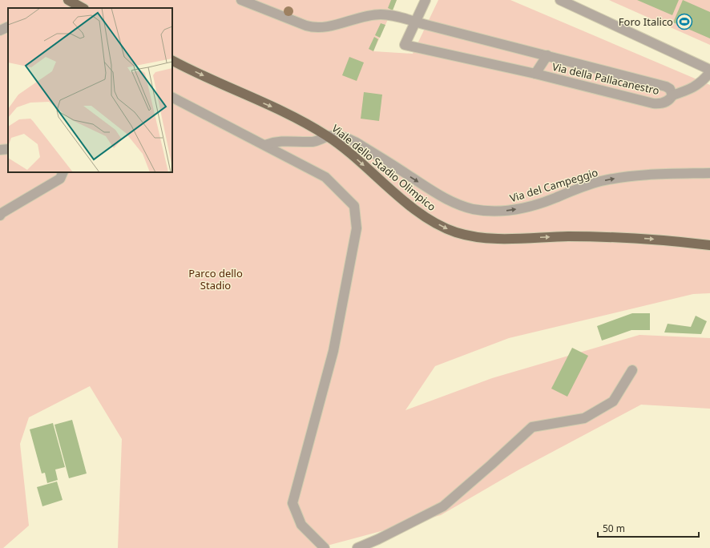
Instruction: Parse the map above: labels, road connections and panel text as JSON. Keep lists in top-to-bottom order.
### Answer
{
  "streets": {
    "main road": ["Viale dello Stadio Olimpico"],
    "street": ["Via della Pallacanestro", "Via del Campeggio"]
  },
  "crossings": [
    ["Viale dello Stadio Olimpico", "Via del Campeggio"]
  ],
  "one_way": ["Viale dello Stadio Olimpico", "Via del Campeggio"],
  "parks": ["Parco dello Stadio"],
  "places": {
    "sports": ["Foro Italico"]
  },
  "scale_bar": "50 m"
}
